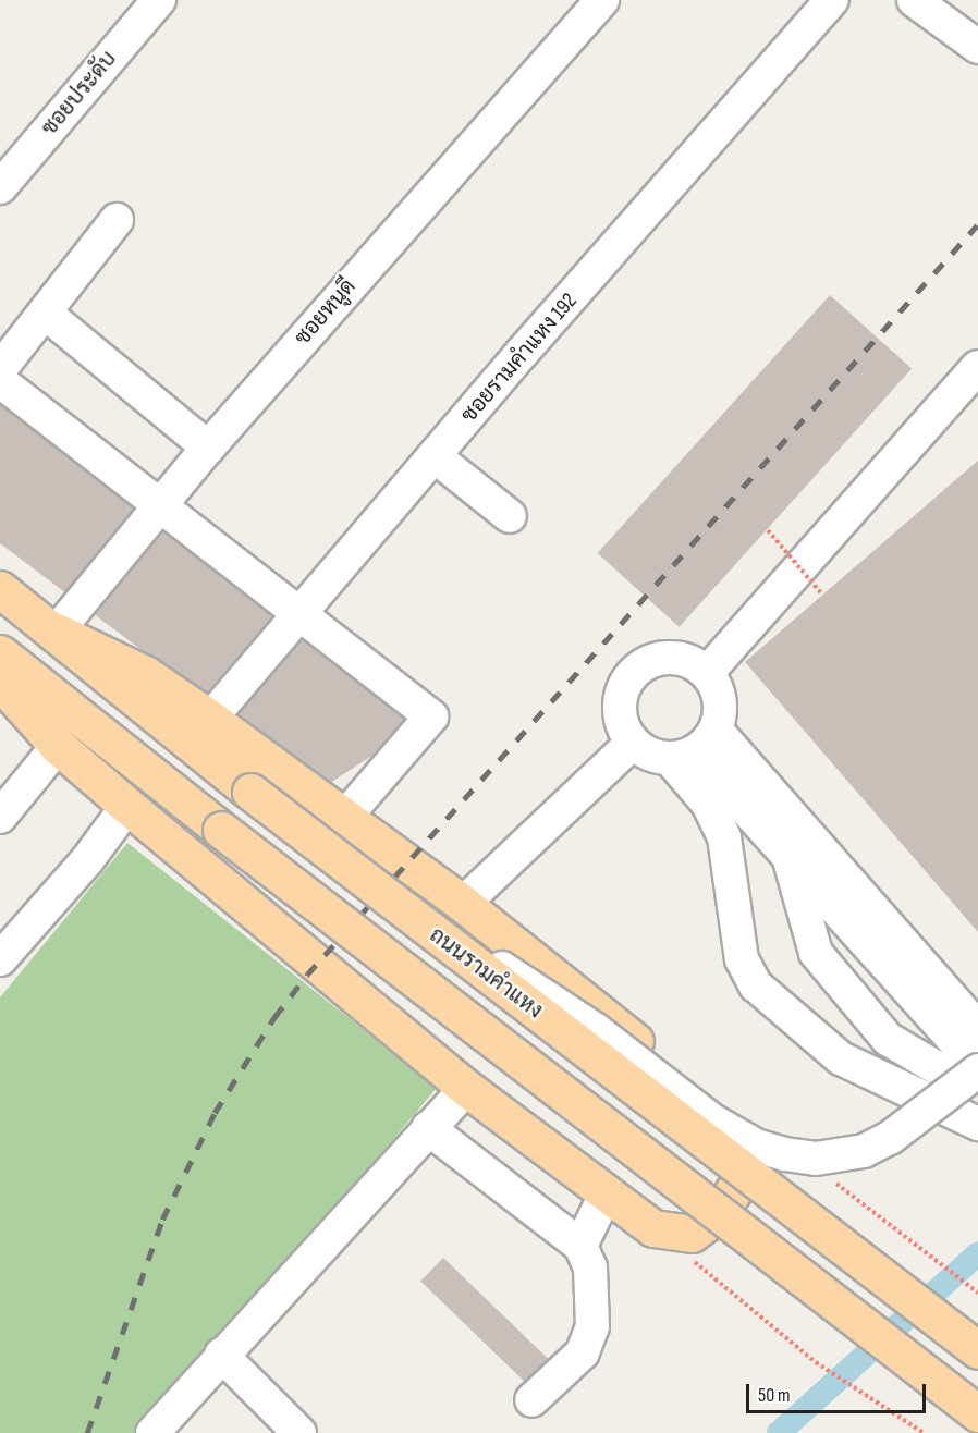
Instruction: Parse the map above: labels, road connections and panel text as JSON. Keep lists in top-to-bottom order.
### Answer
{
  "streets": {
    "main road": ["ถนนรามคำแหง"],
    "street": ["ซอยประดับ", "ซอยหนูดี", "ซอยรามคำแหง 192"]
  },
  "crossings": [
    ["ซอยหนูดี", "ถนนรามคำแหง"]
  ],
  "scale_bar": "50 m"
}
